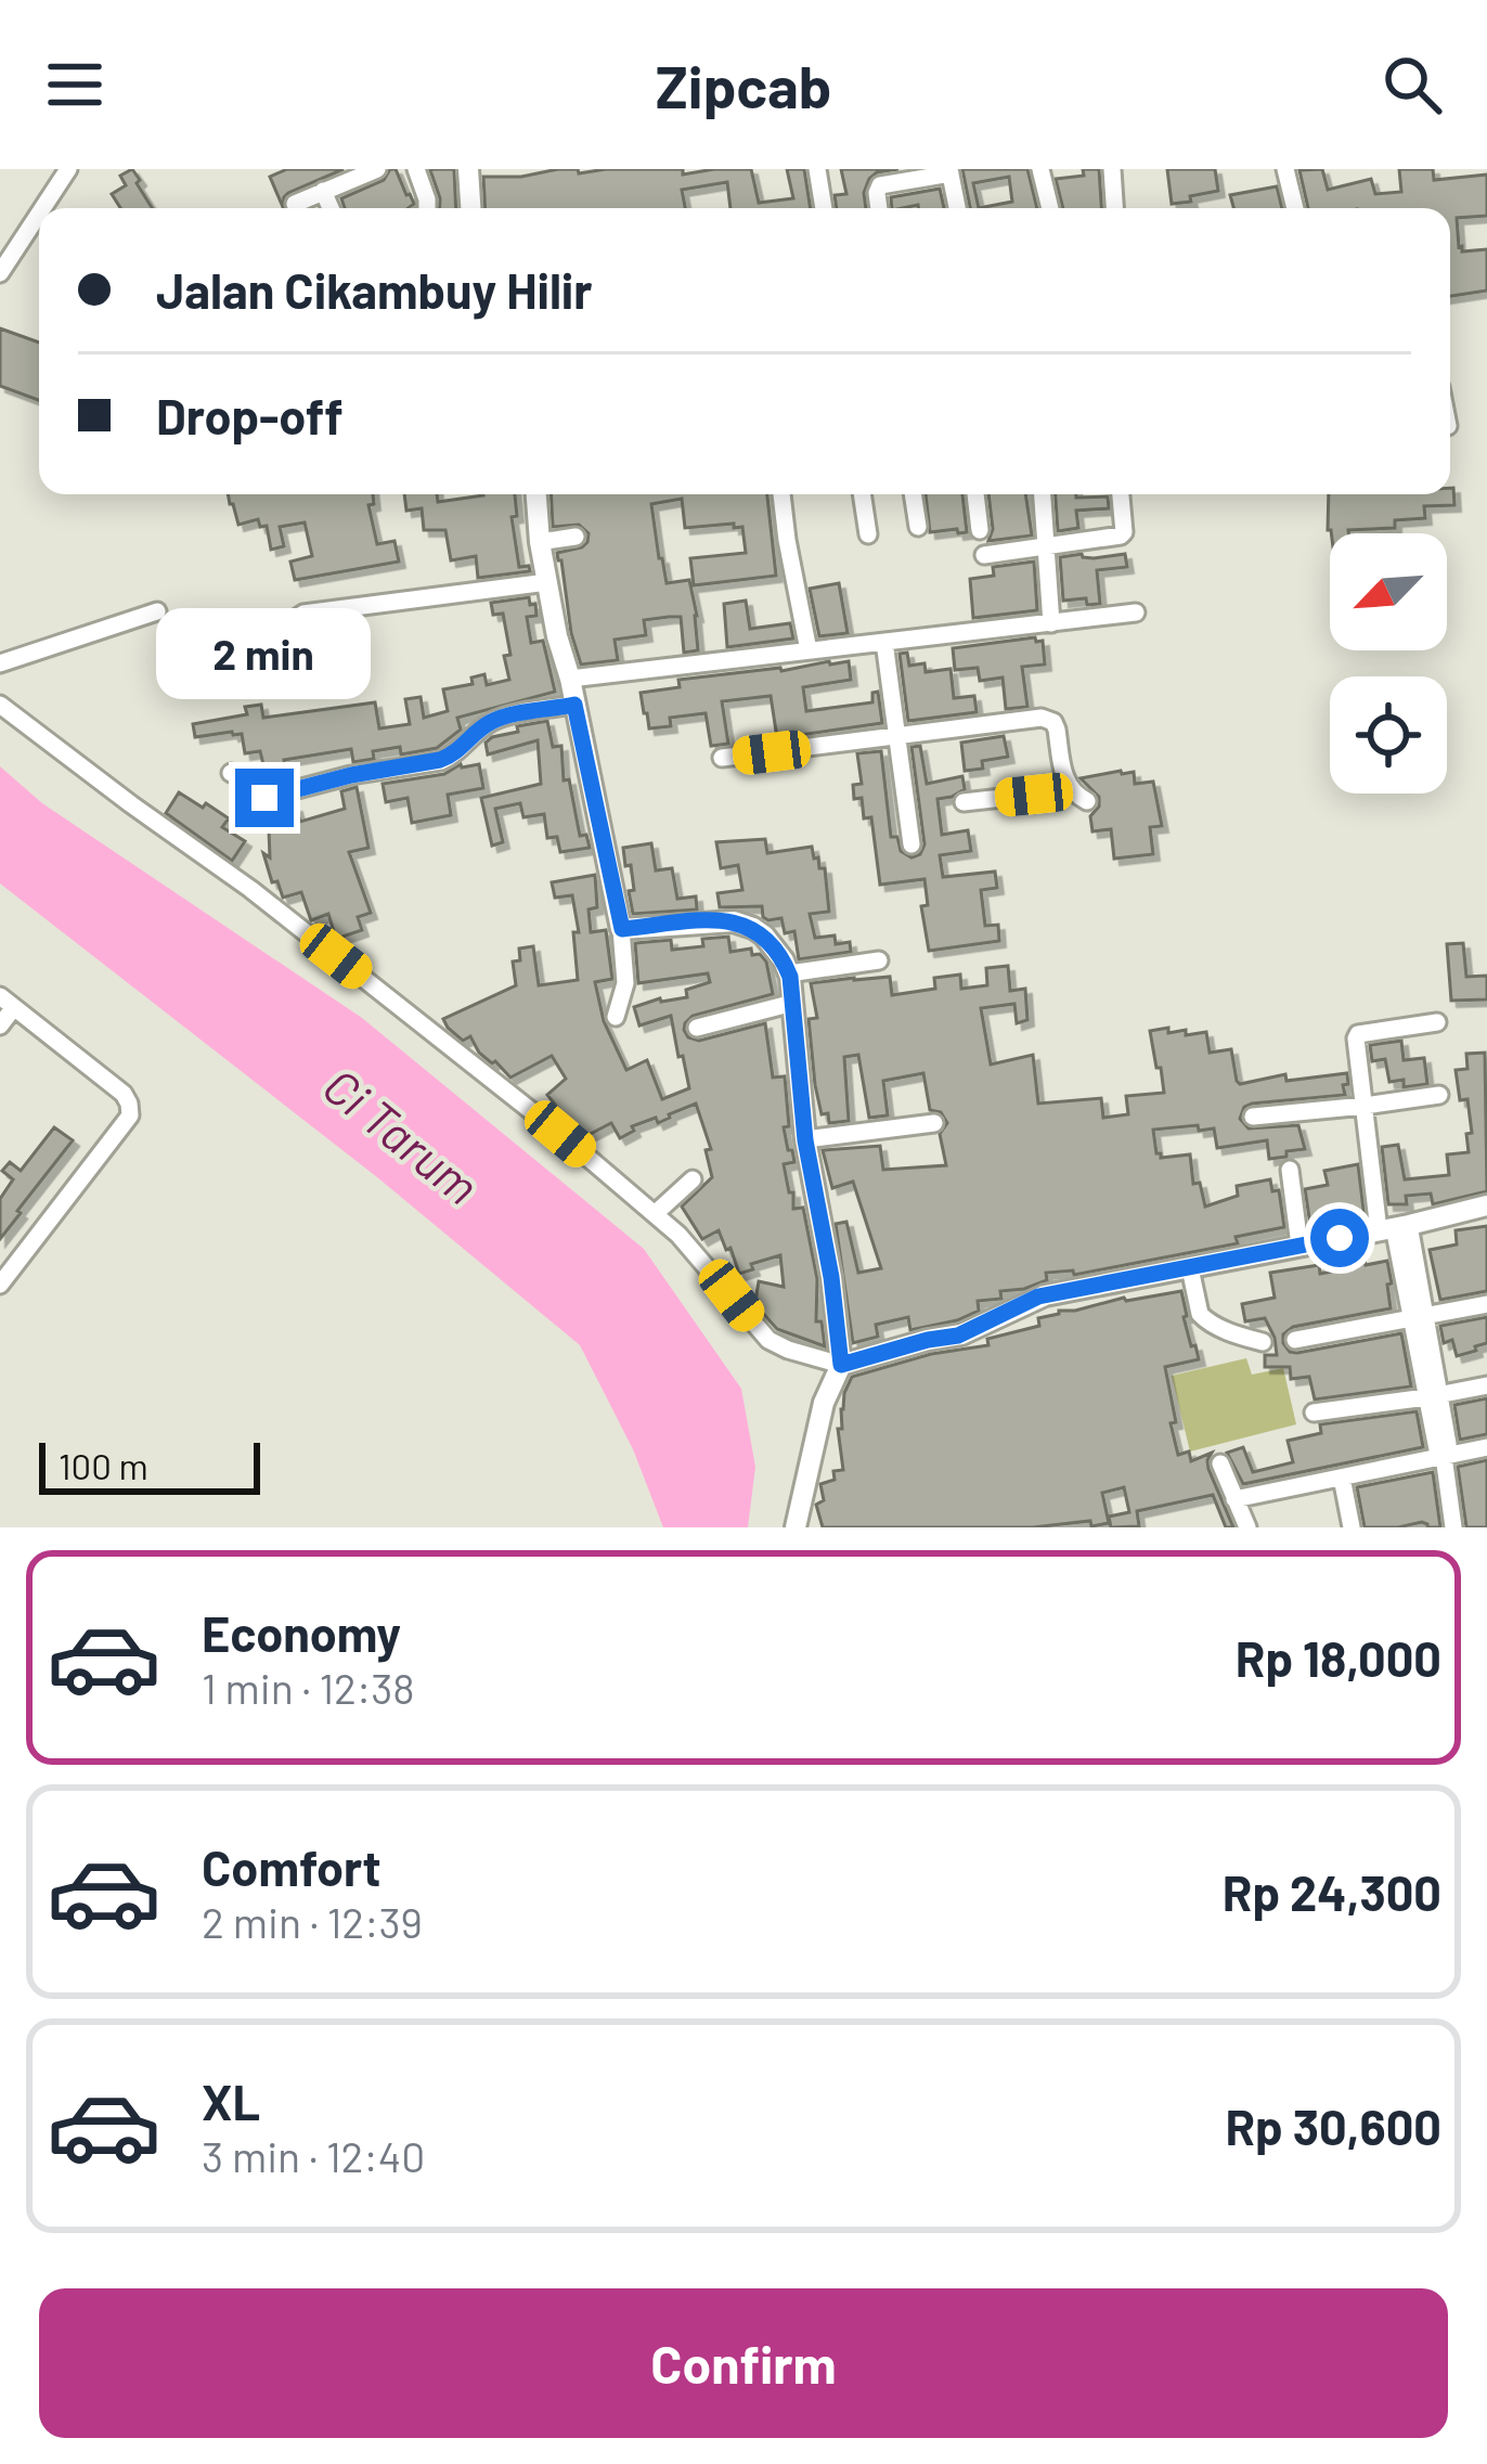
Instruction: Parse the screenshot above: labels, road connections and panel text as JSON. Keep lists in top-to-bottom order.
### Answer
{
  "water": ["Ci Tarum"],
  "scale_bar": "100 m",
  "north": "bottom left",
  "page": {
    "header": "Zipcab",
    "banner": ["Jalan Cikambuy Hilir", "Drop-off"],
    "bubble": "2 min",
    "scale": "100 m",
    "list": [
      {
        "name": "Economy",
        "note": "1 min · 12:38",
        "value": "Rp 18,000"
      },
      {
        "name": "Comfort",
        "note": "2 min · 12:39",
        "value": "Rp 24,300"
      },
      {
        "name": "XL",
        "note": "3 min · 12:40",
        "value": "Rp 30,600"
      }
    ],
    "buttons": "Confirm"
  }
}
